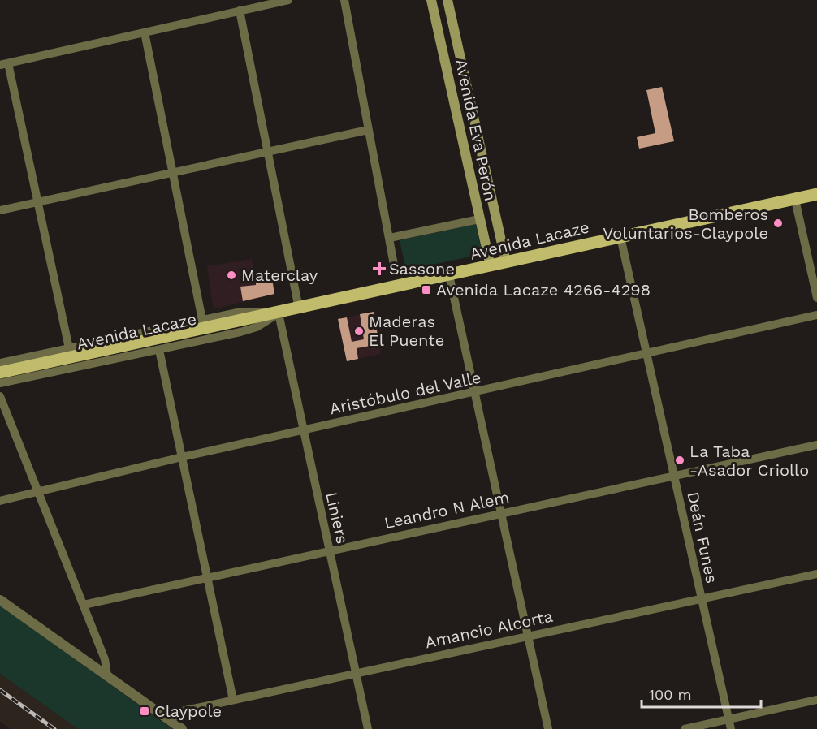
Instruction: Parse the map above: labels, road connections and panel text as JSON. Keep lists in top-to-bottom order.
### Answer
{
  "streets": {
    "main road": ["Avenida Eva Perón", "Avenida Lacaze"],
    "street": [
      "Aristóbulo del Valle",
      "Leandro N Alem",
      "Liniers",
      "Deán Funes",
      "Amancio Alcorta"
    ]
  },
  "crossings": [
    ["Avenida Eva Perón", "Avenida Lacaze"],
    ["Avenida Lacaze", "Liniers"],
    ["Avenida Lacaze", "Deán Funes"],
    ["Aristóbulo del Valle", "Liniers"],
    ["Aristóbulo del Valle", "Deán Funes"],
    ["Leandro N Alem", "Liniers"],
    ["Leandro N Alem", "Deán Funes"],
    ["Liniers", "Amancio Alcorta"],
    ["Deán Funes", "Amancio Alcorta"]
  ],
  "places": {
    "other": [
      "Bomberos Voluntarios-Claypole",
      "Materclay",
      "Maderas El Puente",
      "La Taba -Asador Criollo"
    ],
    "health": ["Sassone"],
    "transit": ["Avenida Lacaze 4266-4298", "Claypole"]
  },
  "scale_bar": "100 m"
}
